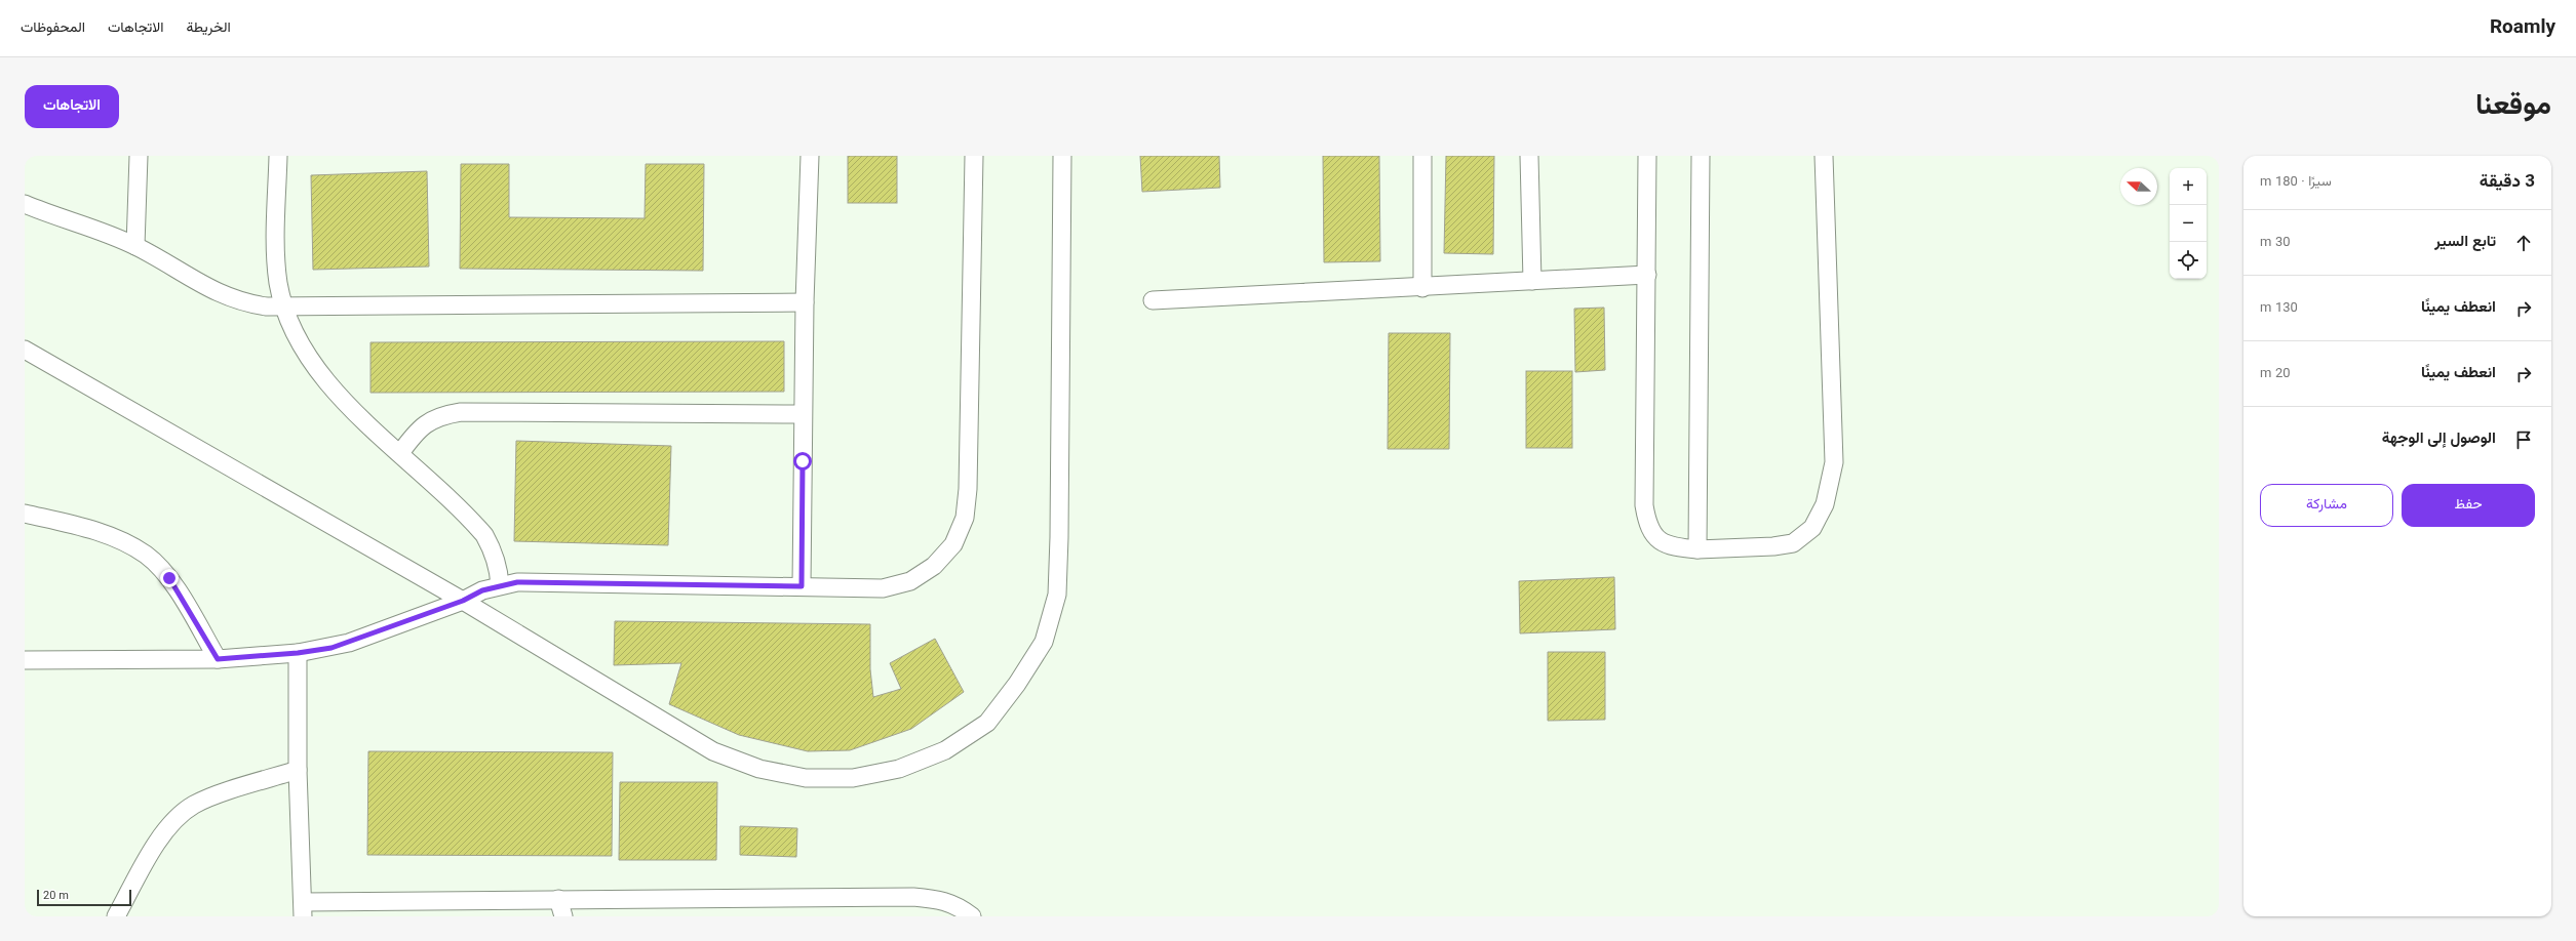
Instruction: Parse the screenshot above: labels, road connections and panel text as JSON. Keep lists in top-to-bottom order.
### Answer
{
  "scale_bar": "20 m",
  "north": "left",
  "page": {
    "header": "Roamly",
    "nav": ["الخريطة", "الاتجاهات", "المحفوظات"],
    "title": "موقعنا",
    "buttons": [
      "الاتجاهات",
      ["حفظ", "مشاركة"]
    ],
    "heading": ["3 دقيقة", "سيرًا · 180 m"],
    "map_buttons": ["+", "−"],
    "list": [
      ["تابع السير", "30 m"],
      ["انعطف يمينًا", "130 m"],
      ["انعطف يمينًا", "20 m"],
      "الوصول إلى الوجهة"
    ],
    "scale": "20 m"
  }
}
